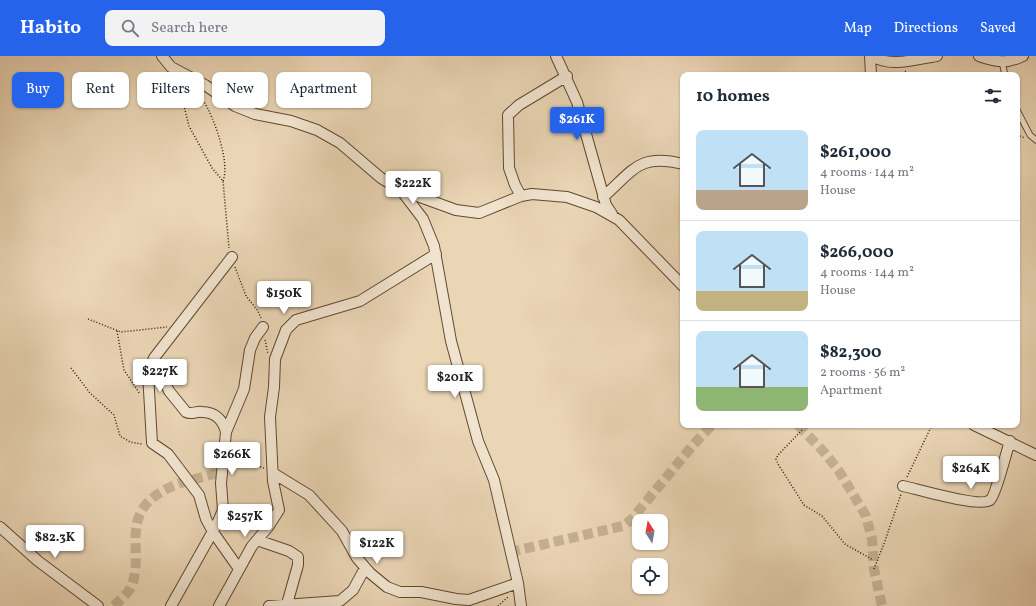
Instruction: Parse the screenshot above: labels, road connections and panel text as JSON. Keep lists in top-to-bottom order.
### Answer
{
  "north": "top",
  "page": {
    "header": "Habito",
    "search": "Search here",
    "nav": ["Map", "Directions", "Saved"],
    "chip": [
      "Buy",
      "Rent",
      "Filters",
      "New",
      "Apartment"
    ],
    "heading": "10 homes",
    "price": [
      "$261K",
      "$222K",
      "$150K",
      "$227K",
      "$201K",
      "$266K",
      "$264K",
      "$257K",
      "$82.3K",
      "$122K"
    ],
    "list": [
      {
        "name": "$261,000",
        "note": "4 rooms · 144 m² · House"
      },
      {
        "name": "$266,000",
        "note": "4 rooms · 144 m² · House"
      },
      {
        "name": "$82,300",
        "note": "2 rooms · 56 m² · Apartment"
      }
    ]
  }
}
